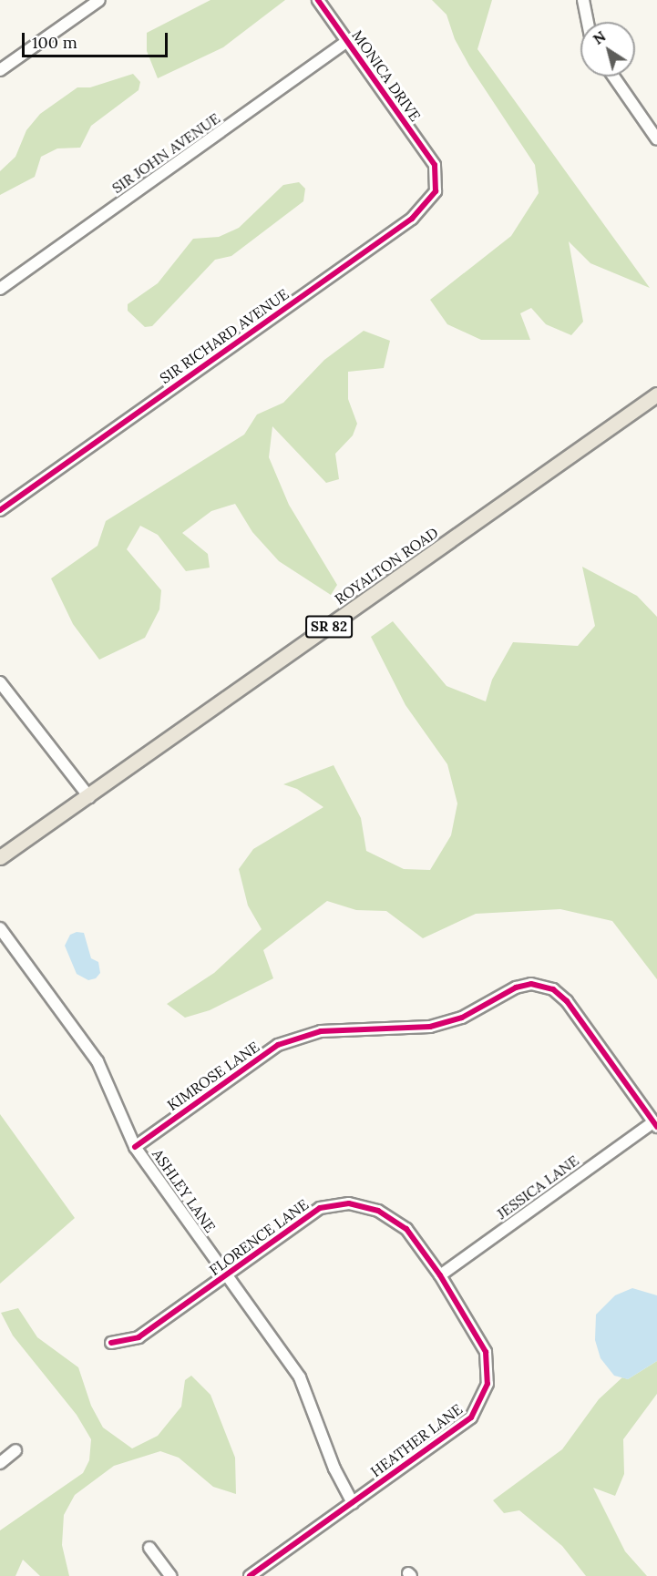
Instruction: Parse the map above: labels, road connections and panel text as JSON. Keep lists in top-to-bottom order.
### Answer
{
  "streets": {
    "main road": ["ROYALTON ROAD", "SR 82"],
    "street": [
      "MONICA DRIVE",
      "SIR JOHN AVENUE",
      "SIR RICHARD AVENUE",
      "KIMROSE LANE",
      "JESSICA LANE",
      "ASHLEY LANE",
      "FLORENCE LANE",
      "HEATHER LANE"
    ]
  },
  "crossings": [
    ["MONICA DRIVE", "SIR JOHN AVENUE"],
    ["MONICA DRIVE", "SIR RICHARD AVENUE"],
    ["KIMROSE LANE", "JESSICA LANE"],
    ["KIMROSE LANE", "ASHLEY LANE"],
    ["JESSICA LANE", "FLORENCE LANE"],
    ["JESSICA LANE", "HEATHER LANE"],
    ["ASHLEY LANE", "FLORENCE LANE"],
    ["ASHLEY LANE", "HEATHER LANE"],
    ["FLORENCE LANE", "HEATHER LANE"]
  ],
  "scale_bar": "100 m",
  "north": "top left"
}
